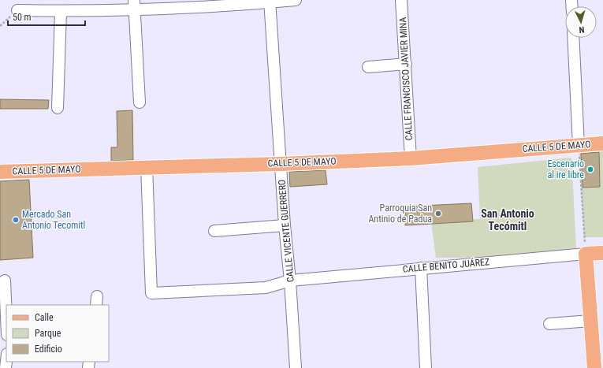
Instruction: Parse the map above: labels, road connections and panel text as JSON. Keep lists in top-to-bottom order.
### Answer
{
  "streets": {
    "main road": ["CALLE 5 DE MAYO", "CALLE BENITO JUÁREZ"],
    "street": ["CALLE FRANCISCO JAVIER MINA", "CALLE VICENTE GUERRERO"]
  },
  "crossings": [
    ["CALLE FRANCISCO JAVIER MINA", "CALLE 5 DE MAYO"],
    ["CALLE 5 DE MAYO", "CALLE VICENTE GUERRERO"],
    ["CALLE 5 DE MAYO", "CALLE BENITO JUÁREZ"],
    ["CALLE VICENTE GUERRERO", "CALLE BENITO JUÁREZ"]
  ],
  "districts": ["San Antonio Tecómitl"],
  "places": ["Escenario al ire libre", "Parroquia San Antinio de Padua", "Mercado San Antonio Tecomitl"],
  "legend": ["Calle", "Parque", "Edificio"],
  "scale_bar": "50 m",
  "north": "bottom"
}
